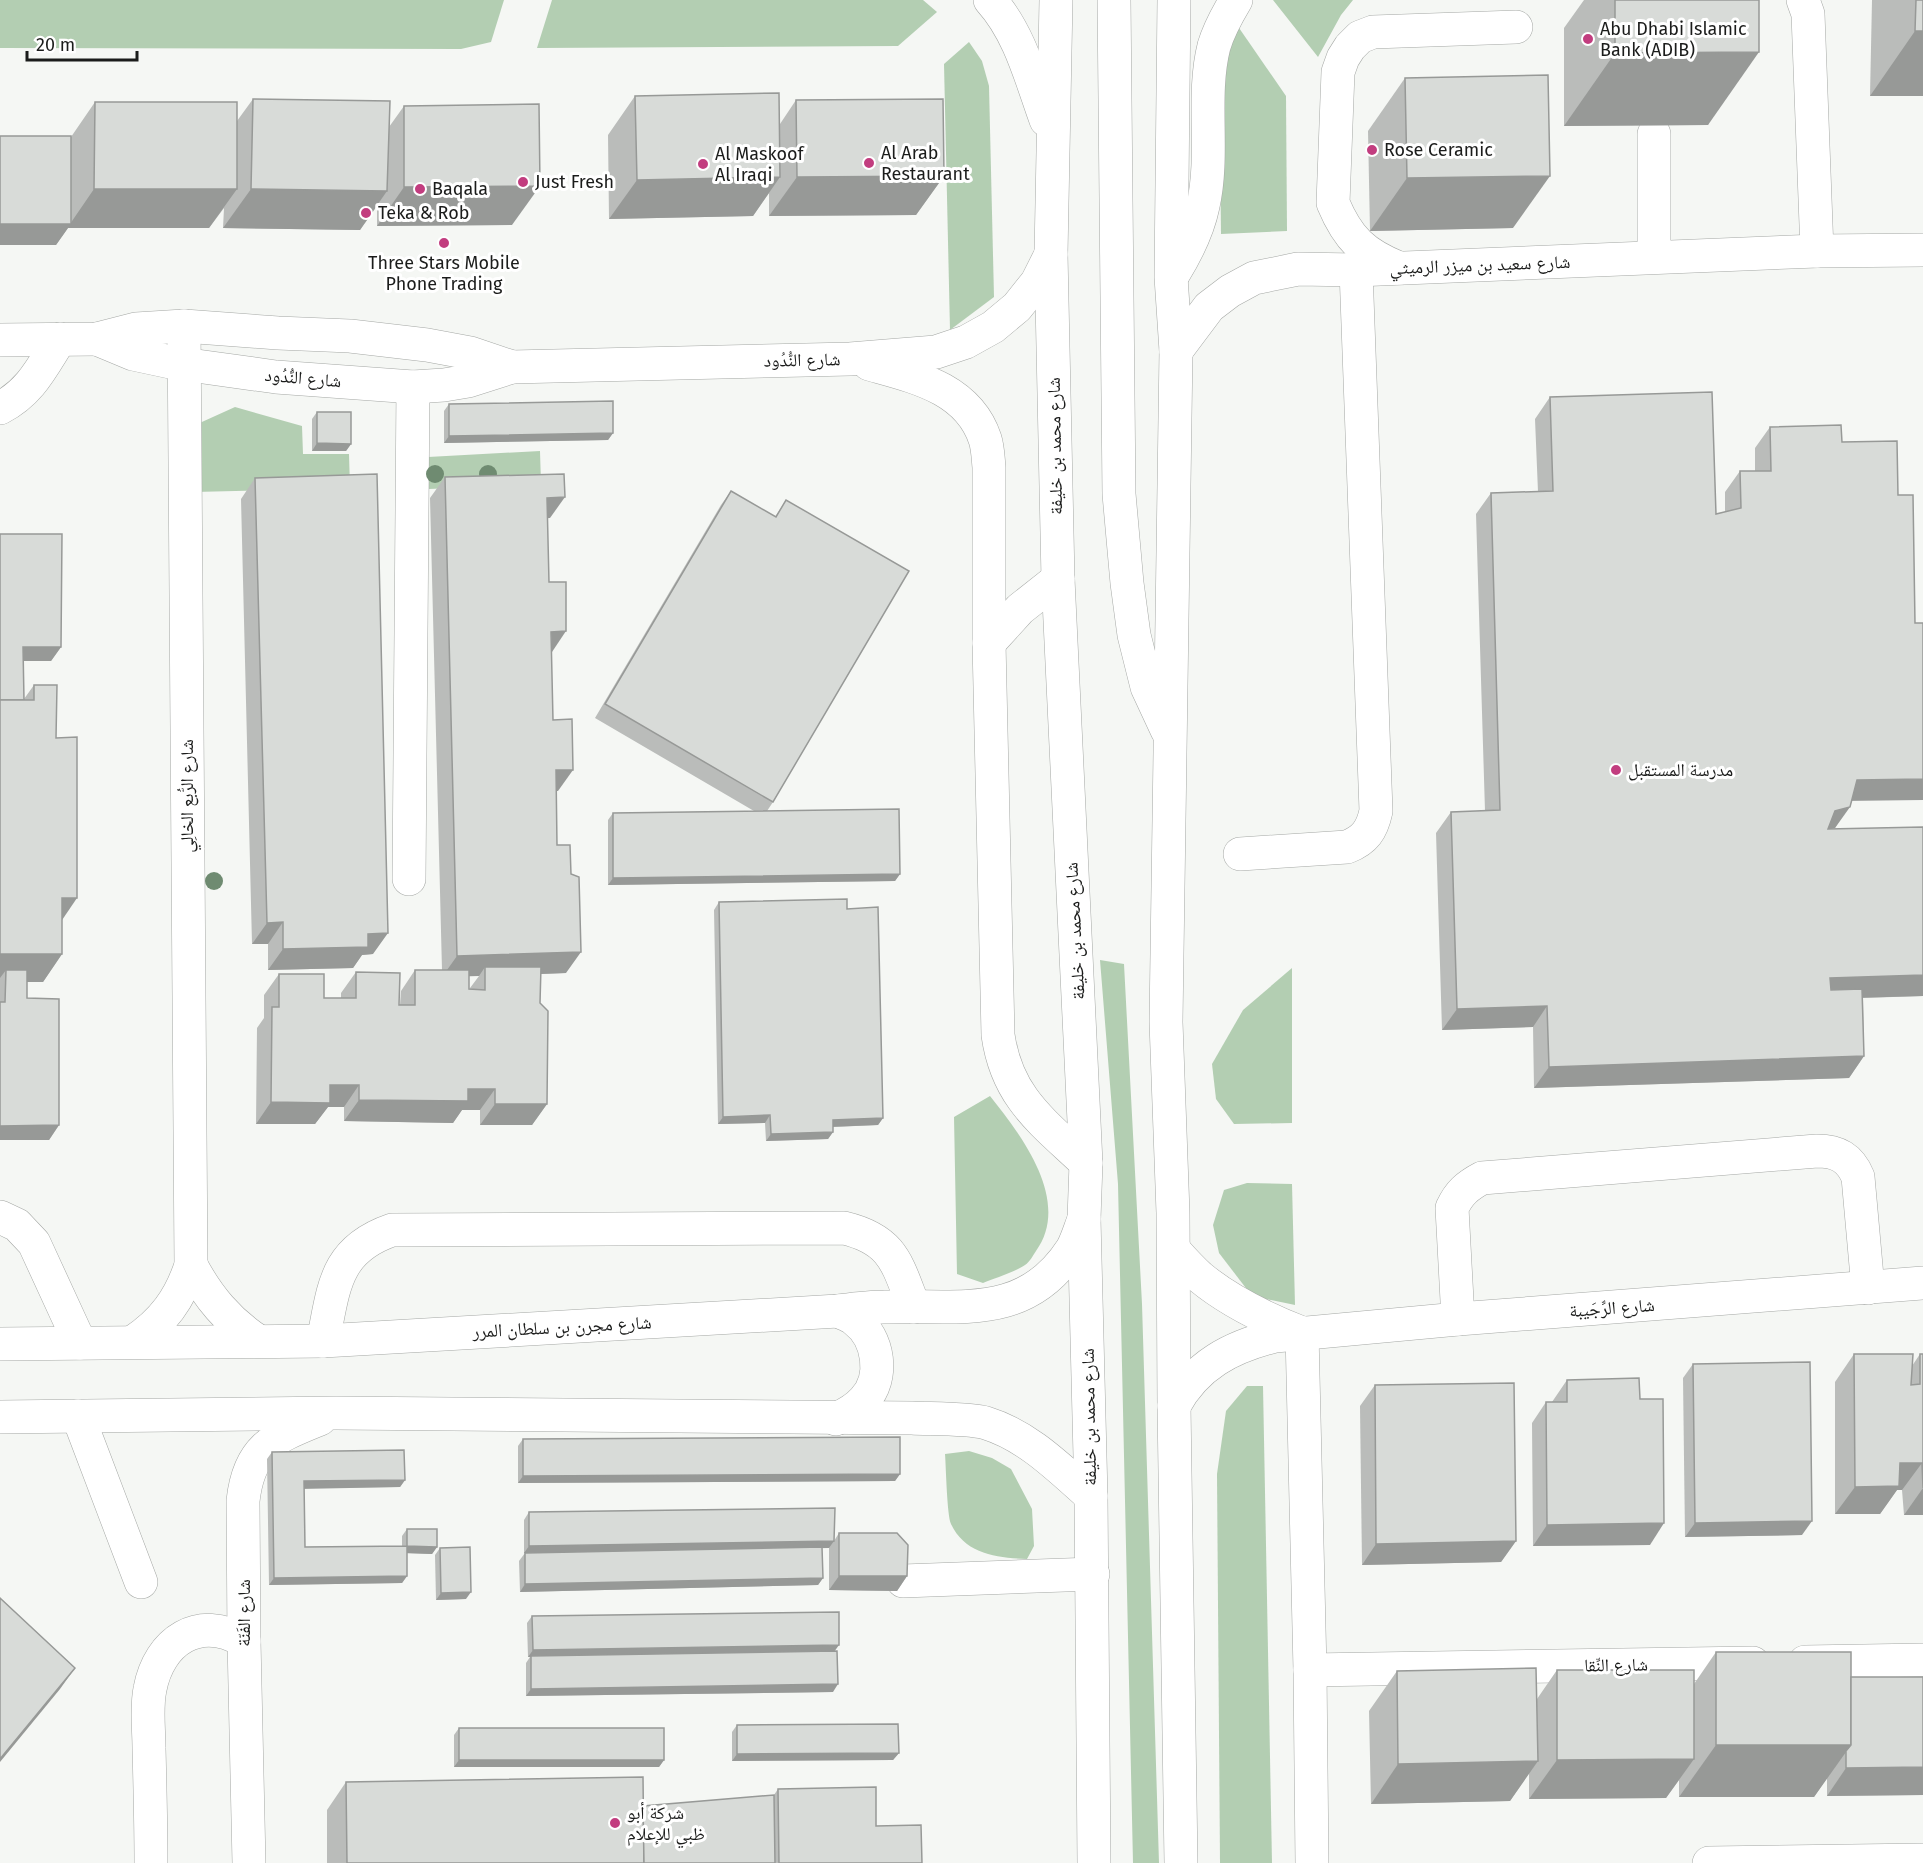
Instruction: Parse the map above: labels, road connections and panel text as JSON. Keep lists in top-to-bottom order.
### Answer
{
  "streets": {
    "street": [
      "شارع سعيد بن ميزر الرميثي",
      "شارع النُّدُود",
      "شارع محمد بن خليفة",
      "شارع الرُّبع الخالِي",
      "شارع الرِّجَيبة",
      "شارع مجرن بن سلطان المرر",
      "شارع الفَنّة",
      "شارع النِّقا"
    ]
  },
  "crossings": [
    ["شارع النُّدُود", "شارع محمد بن خليفة"],
    ["شارع النُّدُود", "شارع الرُّبع الخالِي"],
    ["شارع محمد بن خليفة", "شارع مجرن بن سلطان المرر"],
    ["شارع الرُّبع الخالِي", "شارع مجرن بن سلطان المرر"]
  ],
  "places": [
    "Abu Dhabi Islamic Bank (ADIB)",
    "Rose Ceramic",
    "Al Arab Restaurant",
    "Al Maskoof Al Iraqi",
    "Just Fresh",
    "Baqala",
    "Teka & Rob",
    "Three Stars Mobile Phone Trading",
    "مدرسة المستقبل",
    "شركة أبو ظبي للإعلام"
  ],
  "scale_bar": "20 m"
}
